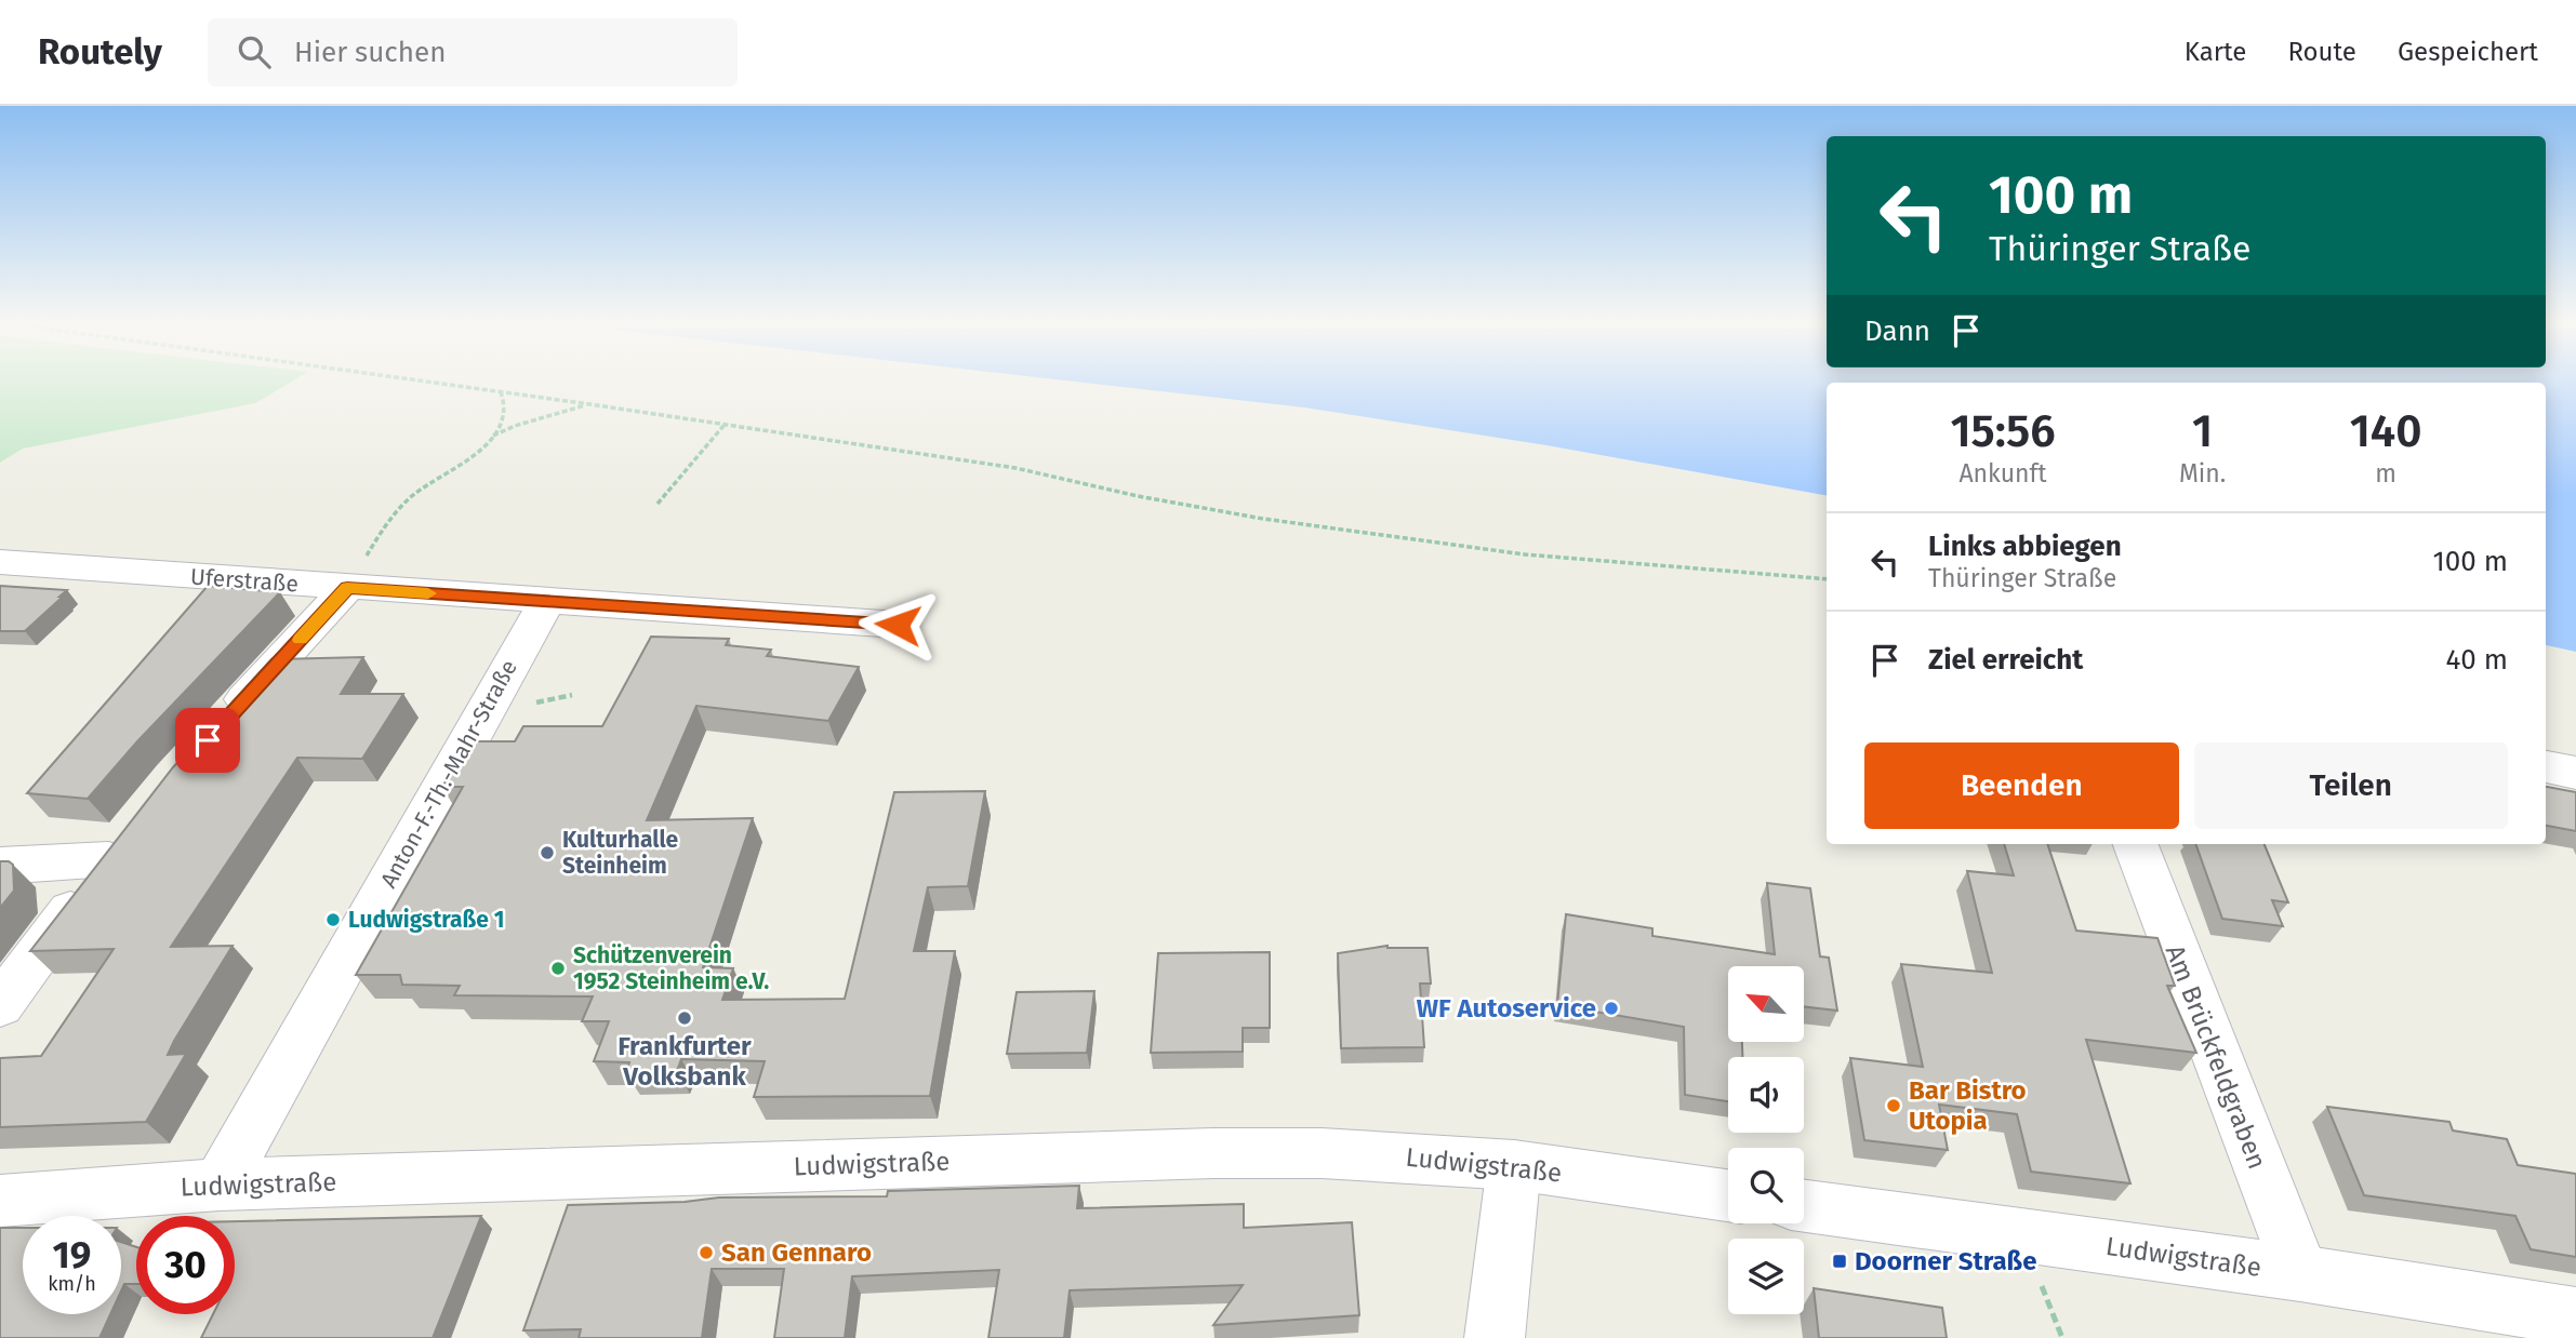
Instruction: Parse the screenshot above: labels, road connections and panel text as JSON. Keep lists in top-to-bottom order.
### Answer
{
  "streets": {
    "street": [
      "Uferstraße",
      "Anton-F.-Th.-Mahr-Straße",
      "Am Brückfeldgraben",
      "Ludwigstraße"
    ]
  },
  "crossings": [
    ["Uferstraße", "Anton-F.-Th.-Mahr-Straße"],
    ["Anton-F.-Th.-Mahr-Straße", "Ludwigstraße"],
    ["Am Brückfeldgraben", "Ludwigstraße"]
  ],
  "places": {
    "other": [
      "Kulturhalle Steinheim",
      "Ludwigstraße 1",
      "Schützenverein 1952 Steinheim e.V.",
      "WF Autoservice",
      "Frankfurter Volksbank",
      "Bar Bistro Utopia",
      "San Gennaro"
    ],
    "transit": ["Doorner Straße"]
  },
  "north": "top left",
  "page": {
    "header": "Routely",
    "search": "Hier suchen",
    "nav": ["Karte", "Route", "Gespeichert"],
    "turn": ["100 m", "Thüringer Straße"],
    "then": "Dann",
    "eta": [
      "15:56",
      "Ankunft",
      "1",
      "Min.",
      "140",
      "m"
    ],
    "list": [
      {
        "name": "Links abbiegen",
        "note": "Thüringer Straße",
        "value": "100 m"
      },
      {
        "name": "Ziel erreicht",
        "value": "40 m"
      }
    ],
    "buttons": ["Beenden", "Teilen"],
    "speed": "19 km/h",
    "limit": "30"
  }
}
